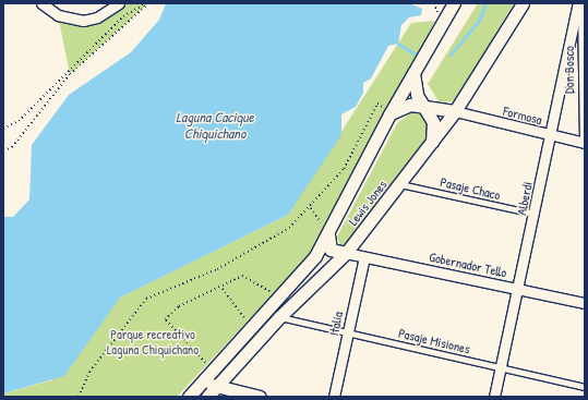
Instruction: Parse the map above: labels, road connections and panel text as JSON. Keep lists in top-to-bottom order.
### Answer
{
  "streets": {
    "street": [
      "Don Bosco",
      "Formosa",
      "Alberdi",
      "Lewis Jones",
      "Gobernador Tello",
      "Italia"
    ],
    "lane": ["Pasaje Chaco", "Pasaje Misiones"]
  },
  "crossings": [
    ["Formosa", "Alberdi"],
    ["Formosa", "Lewis Jones"],
    ["Pasaje Chaco", "Alberdi"],
    ["Pasaje Chaco", "Lewis Jones"],
    ["Alberdi", "Gobernador Tello"],
    ["Alberdi", "Pasaje Misiones"],
    ["Lewis Jones", "Gobernador Tello"],
    ["Lewis Jones", "Pasaje Misiones"],
    ["Gobernador Tello", "Italia"],
    ["Italia", "Pasaje Misiones"]
  ],
  "water": ["Laguna Cacique Chiquichano"],
  "parks": ["Parque recreativo Laguna Chiquichano"]
}
